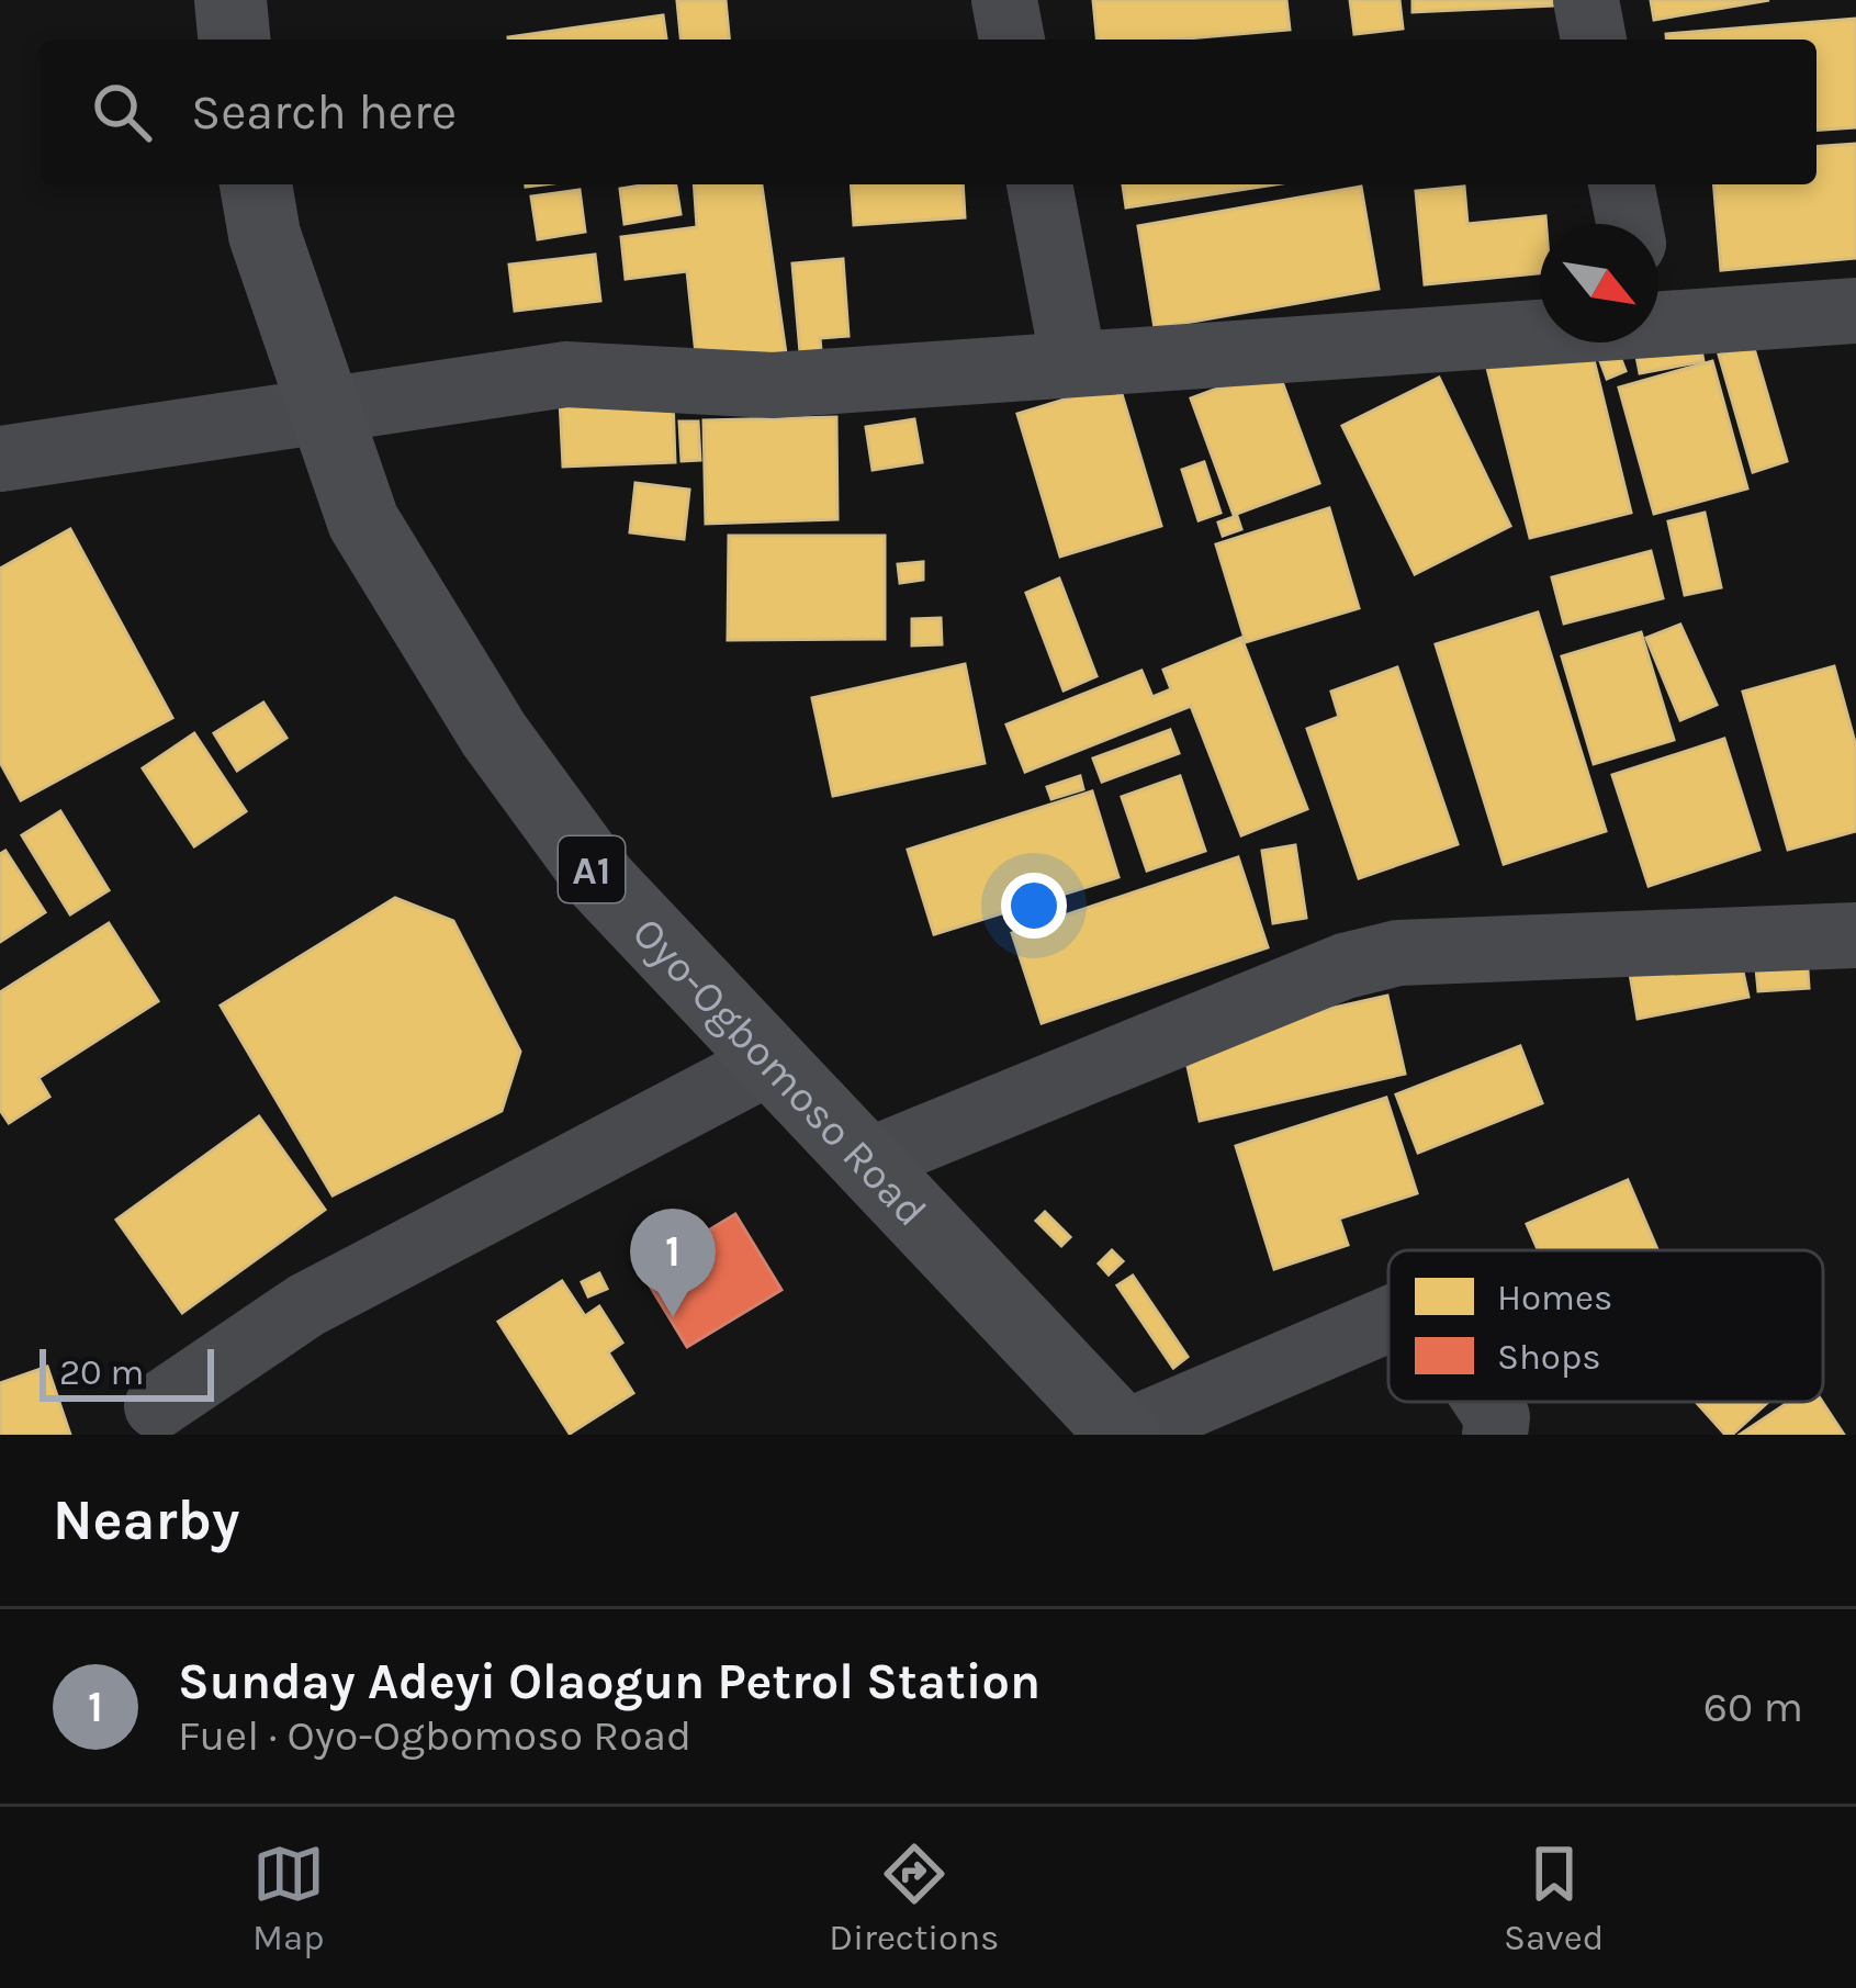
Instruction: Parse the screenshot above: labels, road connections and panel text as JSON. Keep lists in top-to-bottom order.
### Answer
{
  "streets": {
    "highway": ["A1", "Oyo-Ogbomoso Road"]
  },
  "legend": ["Homes", "Shops"],
  "scale_bar": "20 m",
  "north": "bottom right",
  "page": {
    "search": "Search here",
    "pins": "1",
    "scale": "20 m",
    "heading": "Nearby",
    "list": [
      {
        "mark": "1",
        "name": "Sunday Adeyi Olaogun Petrol Station",
        "note": "Fuel · Oyo-Ogbomoso Road",
        "value": "60 m"
      }
    ],
    "nav": ["Map", "Directions", "Saved"]
  }
}
